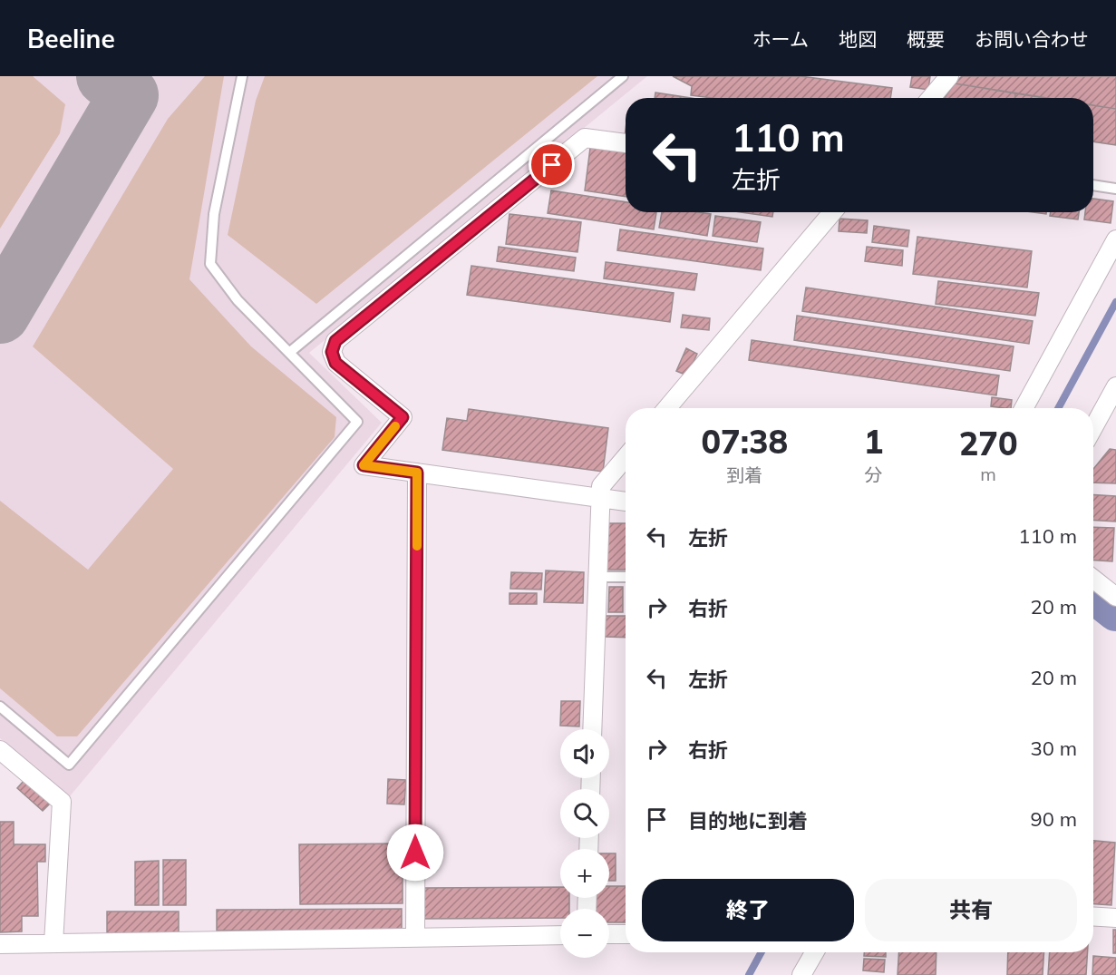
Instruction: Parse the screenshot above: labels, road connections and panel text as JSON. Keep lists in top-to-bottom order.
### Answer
{
  "page": {
    "header": "Beeline",
    "nav": [
      "ホーム",
      "地図",
      "概要",
      "お問い合わせ"
    ],
    "turn": ["110 m", "左折"],
    "eta": [
      "07:38",
      "到着",
      "1",
      "分",
      "270",
      "m"
    ],
    "list": [
      {
        "name": "左折",
        "value": "110 m"
      },
      {
        "name": "右折",
        "value": "20 m"
      },
      {
        "name": "左折",
        "value": "20 m"
      },
      {
        "name": "右折",
        "value": "30 m"
      },
      {
        "name": "目的地に到着",
        "value": "90 m"
      }
    ],
    "map_buttons": ["+", "−"],
    "buttons": ["終了", "共有"]
  }
}
